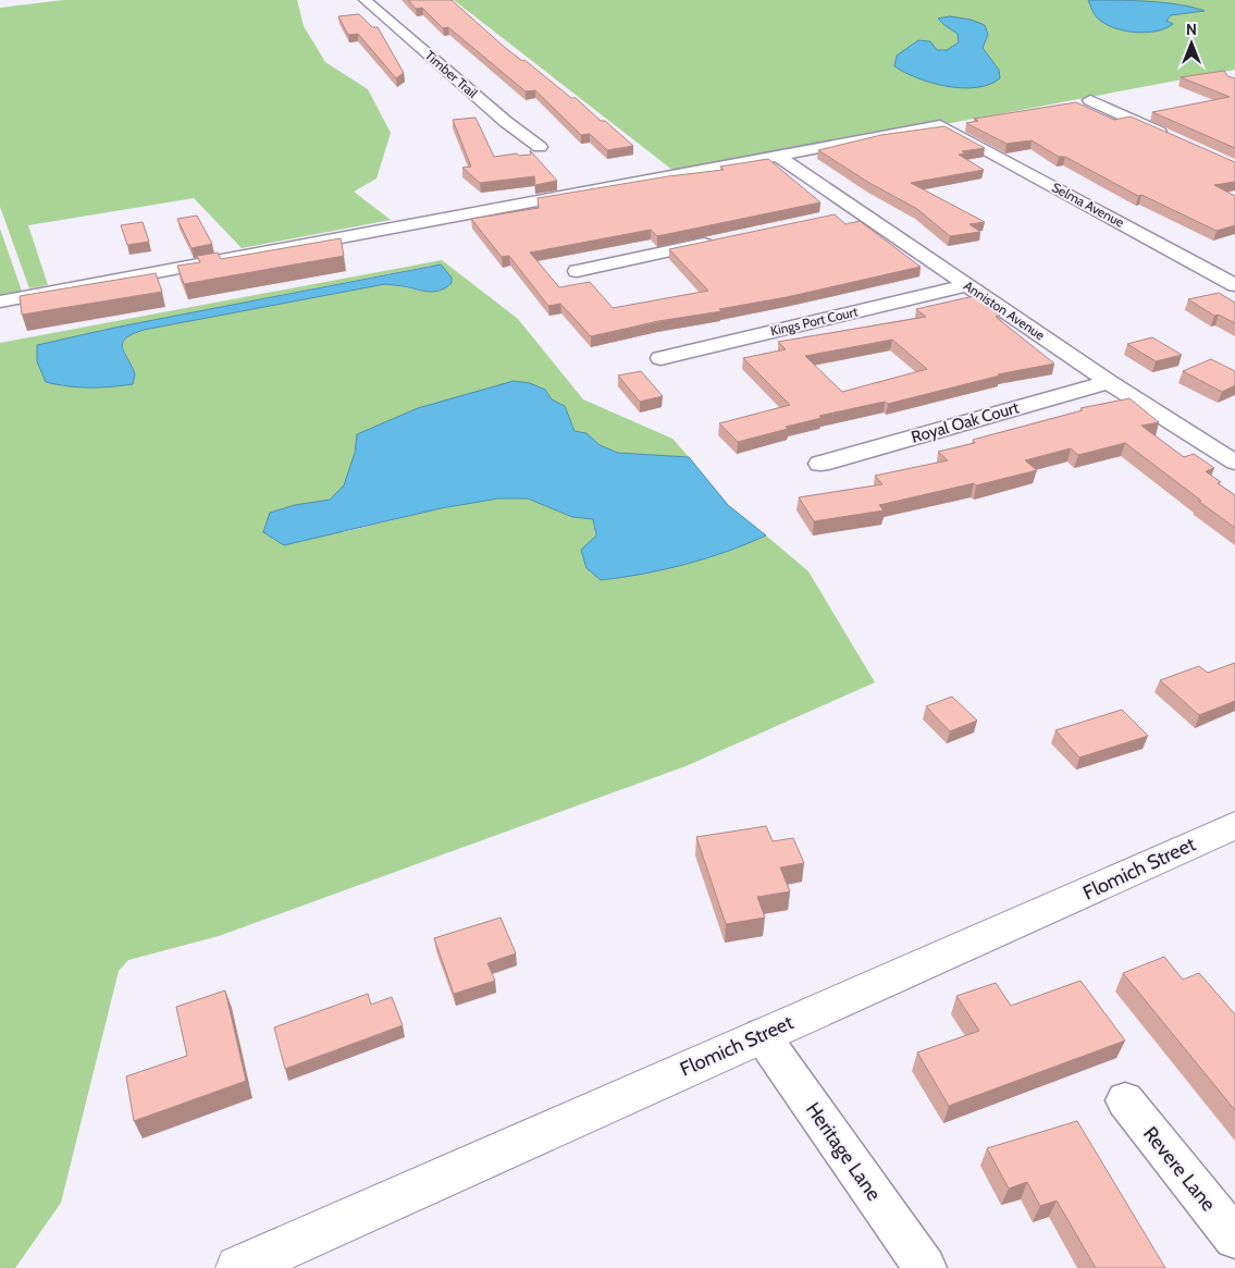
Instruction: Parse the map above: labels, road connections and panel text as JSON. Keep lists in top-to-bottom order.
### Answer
{
  "streets": {
    "street": [
      "Timber Trail",
      "Selma Avenue",
      "Anniston Avenue",
      "Kings Port Court",
      "Royal Oak Court",
      "Flomich Street",
      "Heritage Lane",
      "Revere Lane"
    ]
  },
  "crossings": [
    ["Selma Avenue", "Anniston Avenue"],
    ["Anniston Avenue", "Kings Port Court"],
    ["Anniston Avenue", "Royal Oak Court"],
    ["Flomich Street", "Heritage Lane"]
  ],
  "north": "top"
}
